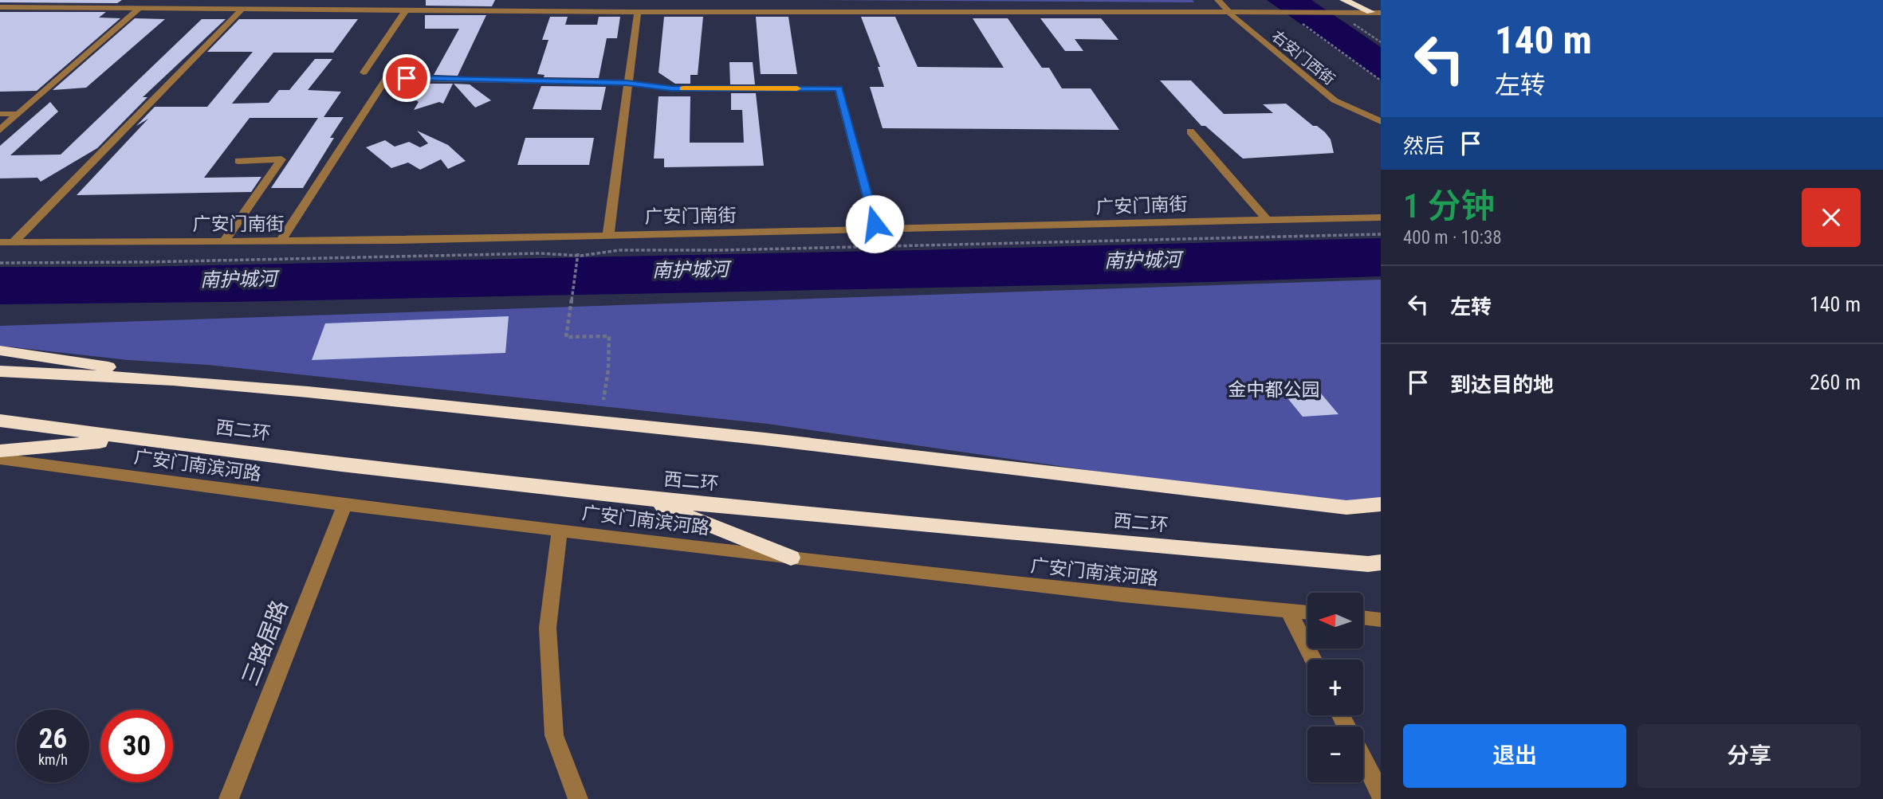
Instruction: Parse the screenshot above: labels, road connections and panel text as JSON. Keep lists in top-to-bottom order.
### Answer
{
  "streets": {
    "highway": ["西二环"],
    "street": [
      "右安门西街",
      "广安门南街",
      "广安门南滨河路",
      "三路居路"
    ]
  },
  "crossings": [
    ["广安门南滨河路", "三路居路"]
  ],
  "water": ["南护城河"],
  "parks": ["金中都公园"],
  "north": "left",
  "page": {
    "turn": ["140 m", "左转"],
    "then": "然后",
    "heading": ["1 分钟", "400 m · 10:38"],
    "list": [
      {
        "name": "左转",
        "value": "140 m"
      },
      {
        "name": "到达目的地",
        "value": "260 m"
      }
    ],
    "map_buttons": ["+", "−"],
    "speed": "26 km/h",
    "limit": "30",
    "buttons": ["退出", "分享"]
  }
}
